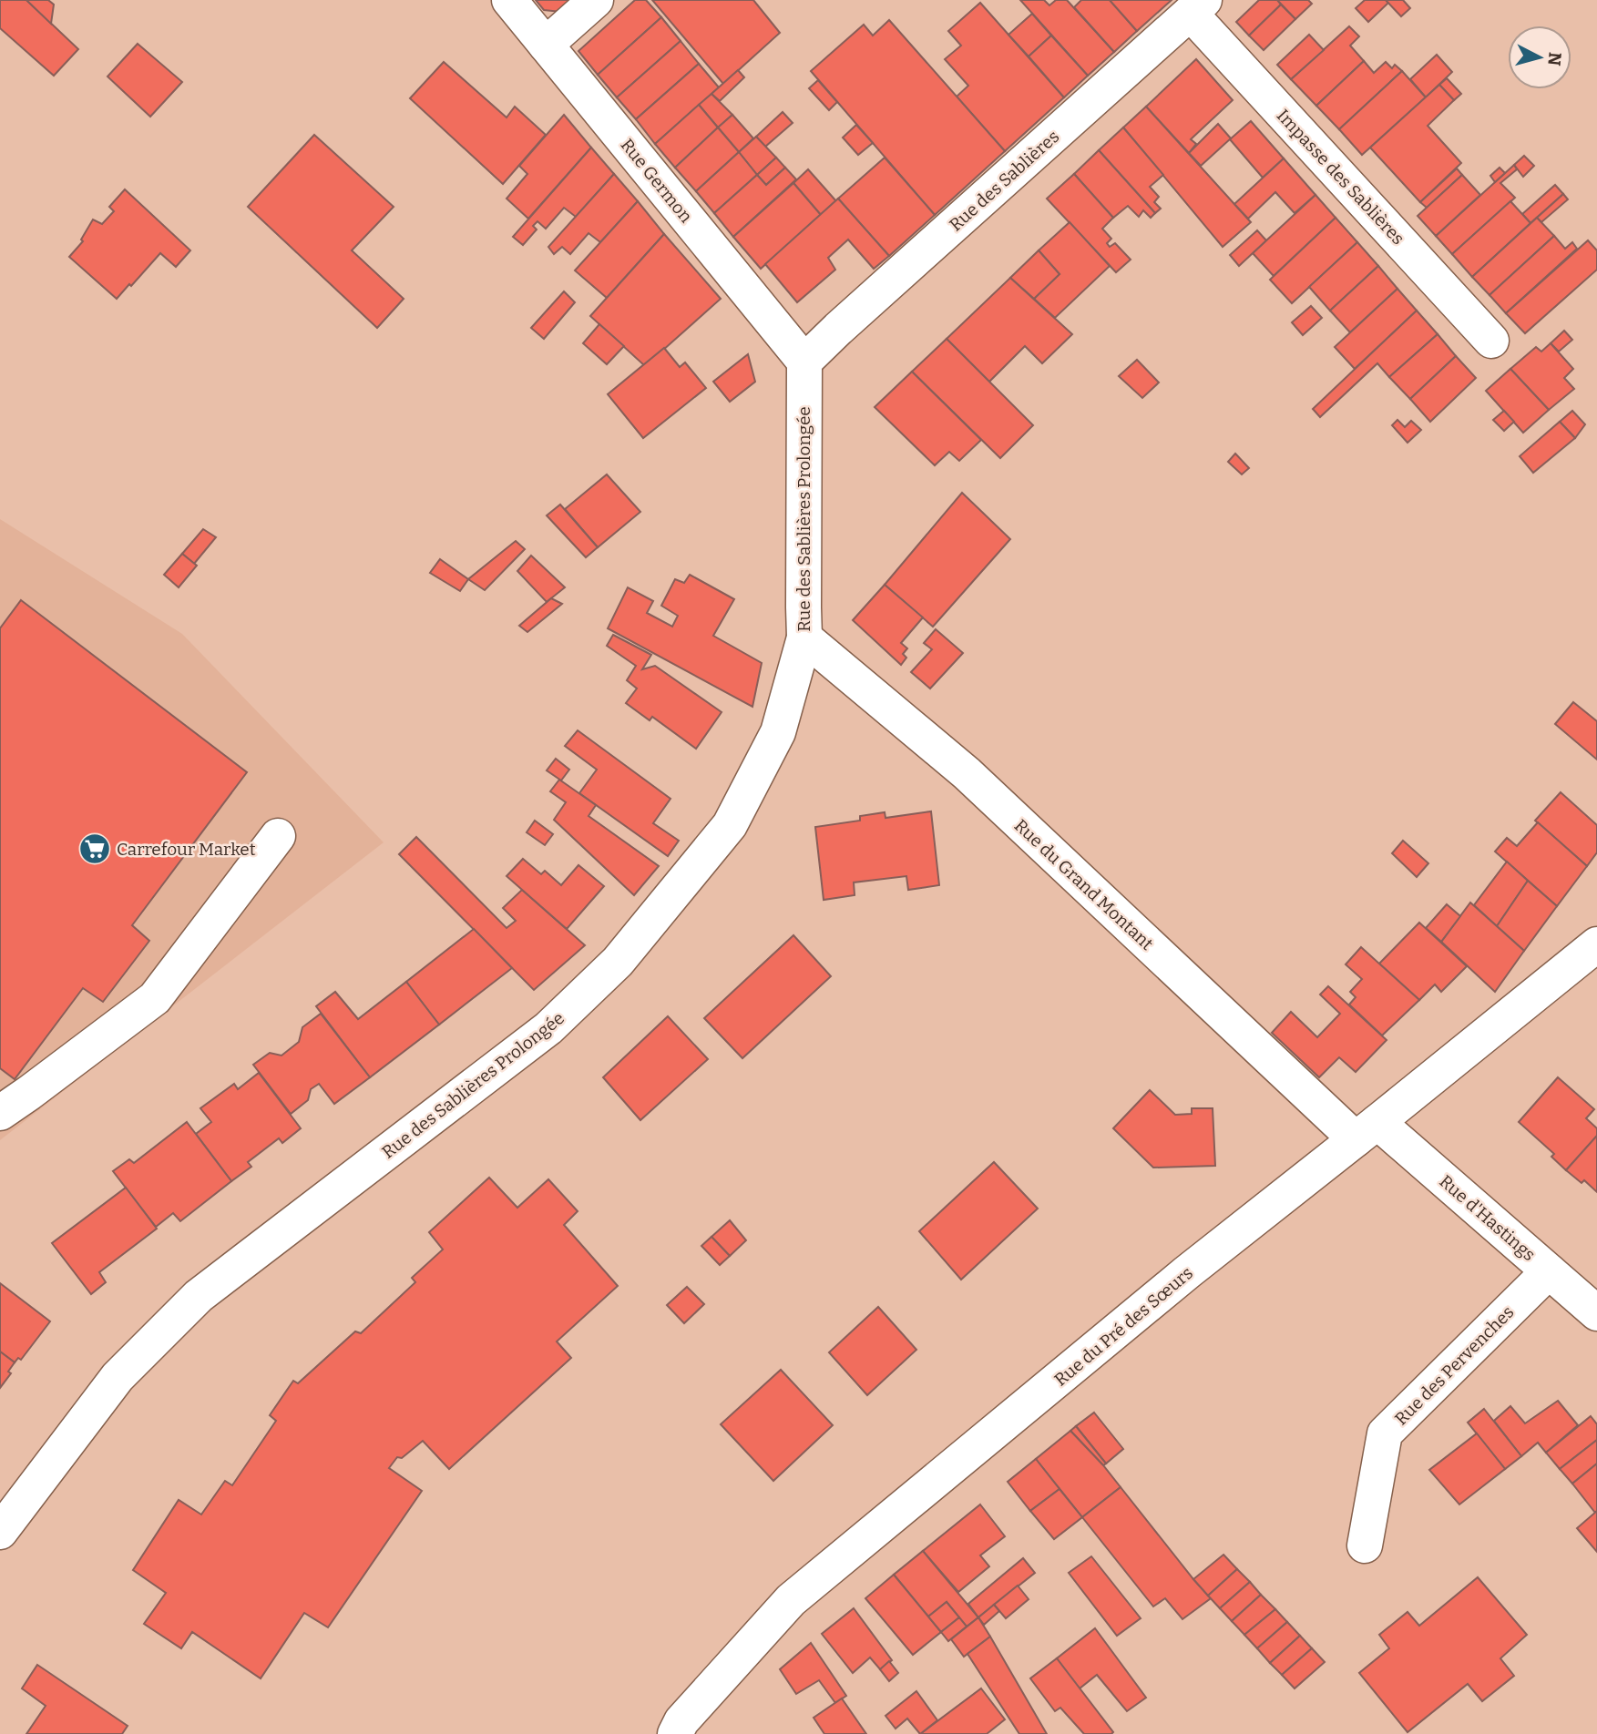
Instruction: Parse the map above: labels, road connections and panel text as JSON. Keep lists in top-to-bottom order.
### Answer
{
  "streets": {
    "street": [
      "Impasse des Sablières",
      "Rue Germon",
      "Rue des Sablières",
      "Rue des Sablières Prolongée",
      "Rue du Grand Montant",
      "Rue d'Hastings",
      "Rue du Pré des Sœurs",
      "Rue des Pervenches"
    ]
  },
  "crossings": [
    ["Impasse des Sablières", "Rue des Sablières"],
    ["Rue Germon", "Rue des Sablières"],
    ["Rue Germon", "Rue des Sablières Prolongée"],
    ["Rue des Sablières", "Rue des Sablières Prolongée"],
    ["Rue des Sablières Prolongée", "Rue du Grand Montant"],
    ["Rue du Grand Montant", "Rue d'Hastings"],
    ["Rue du Grand Montant", "Rue du Pré des Sœurs"],
    ["Rue d'Hastings", "Rue du Pré des Sœurs"],
    ["Rue d'Hastings", "Rue des Pervenches"]
  ],
  "places": {
    "supermarket": ["Carrefour Market"]
  },
  "north": "right"
}
